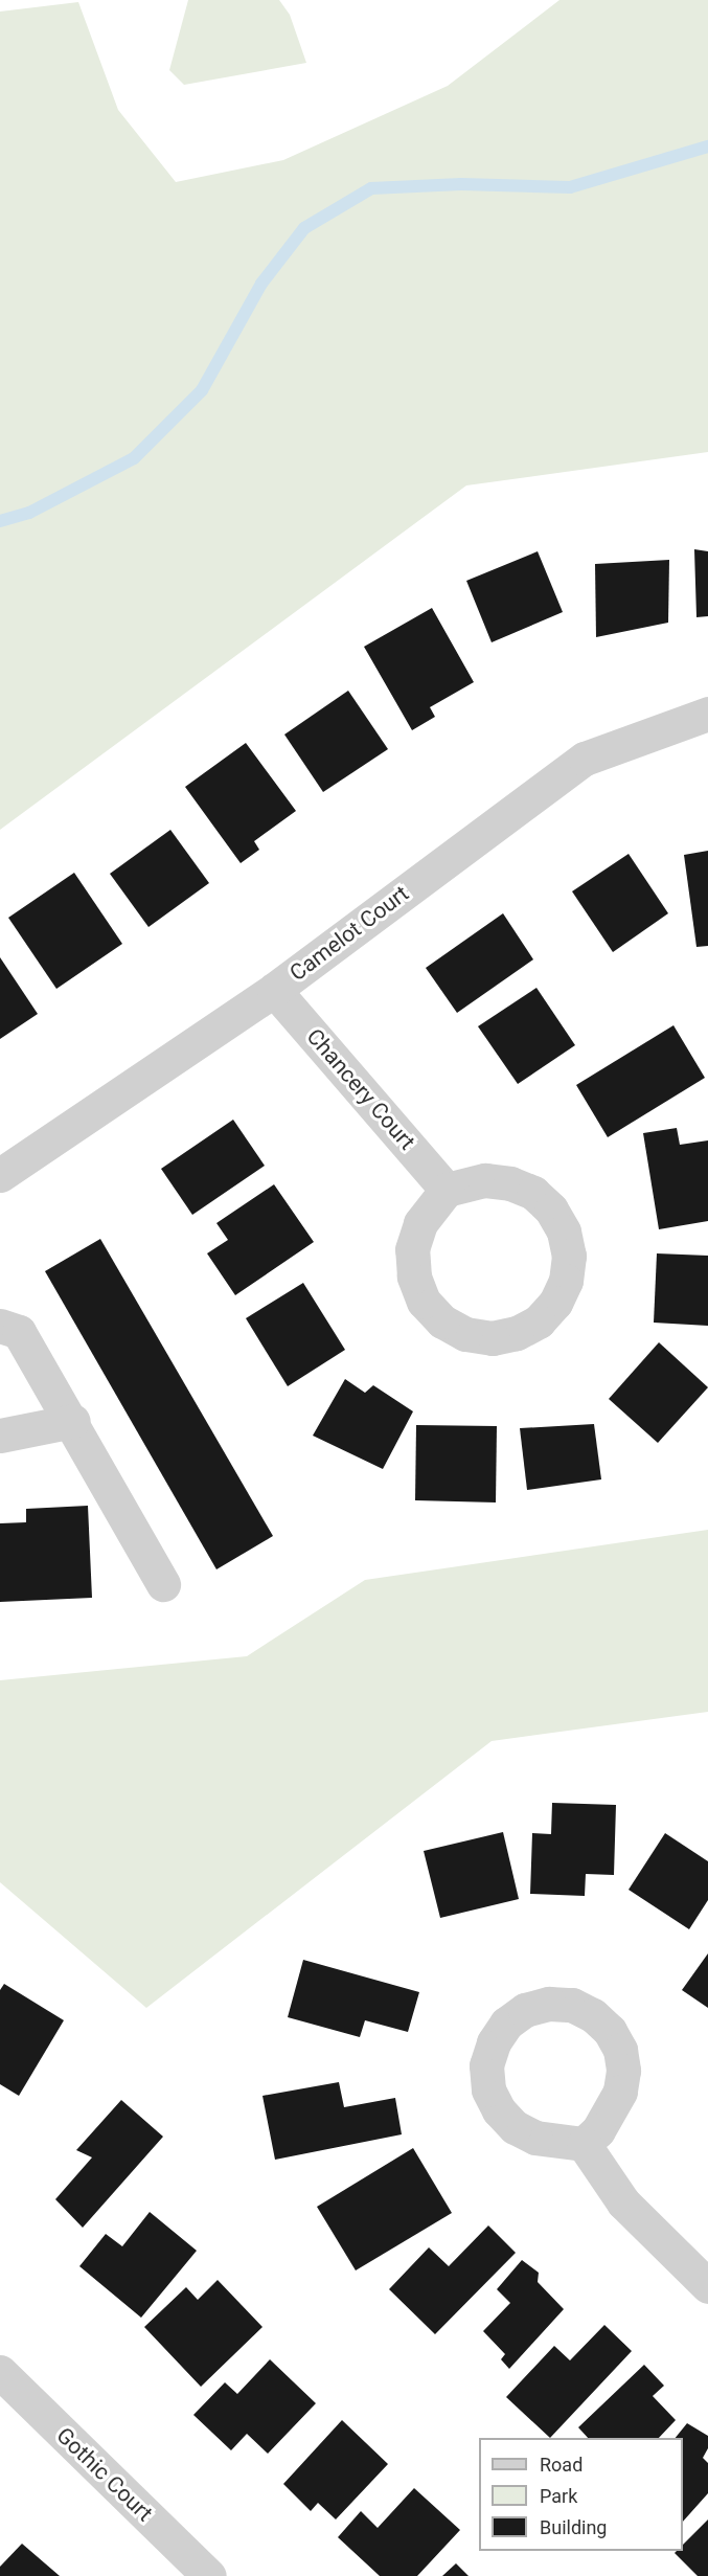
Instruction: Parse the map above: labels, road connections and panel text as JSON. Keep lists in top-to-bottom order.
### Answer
{
  "streets": {
    "street": ["Camelot Court", "Chancery Court", "Gothic Court"]
  },
  "crossings": [
    ["Camelot Court", "Chancery Court"]
  ],
  "legend": ["Road", "Park", "Building"]
}
